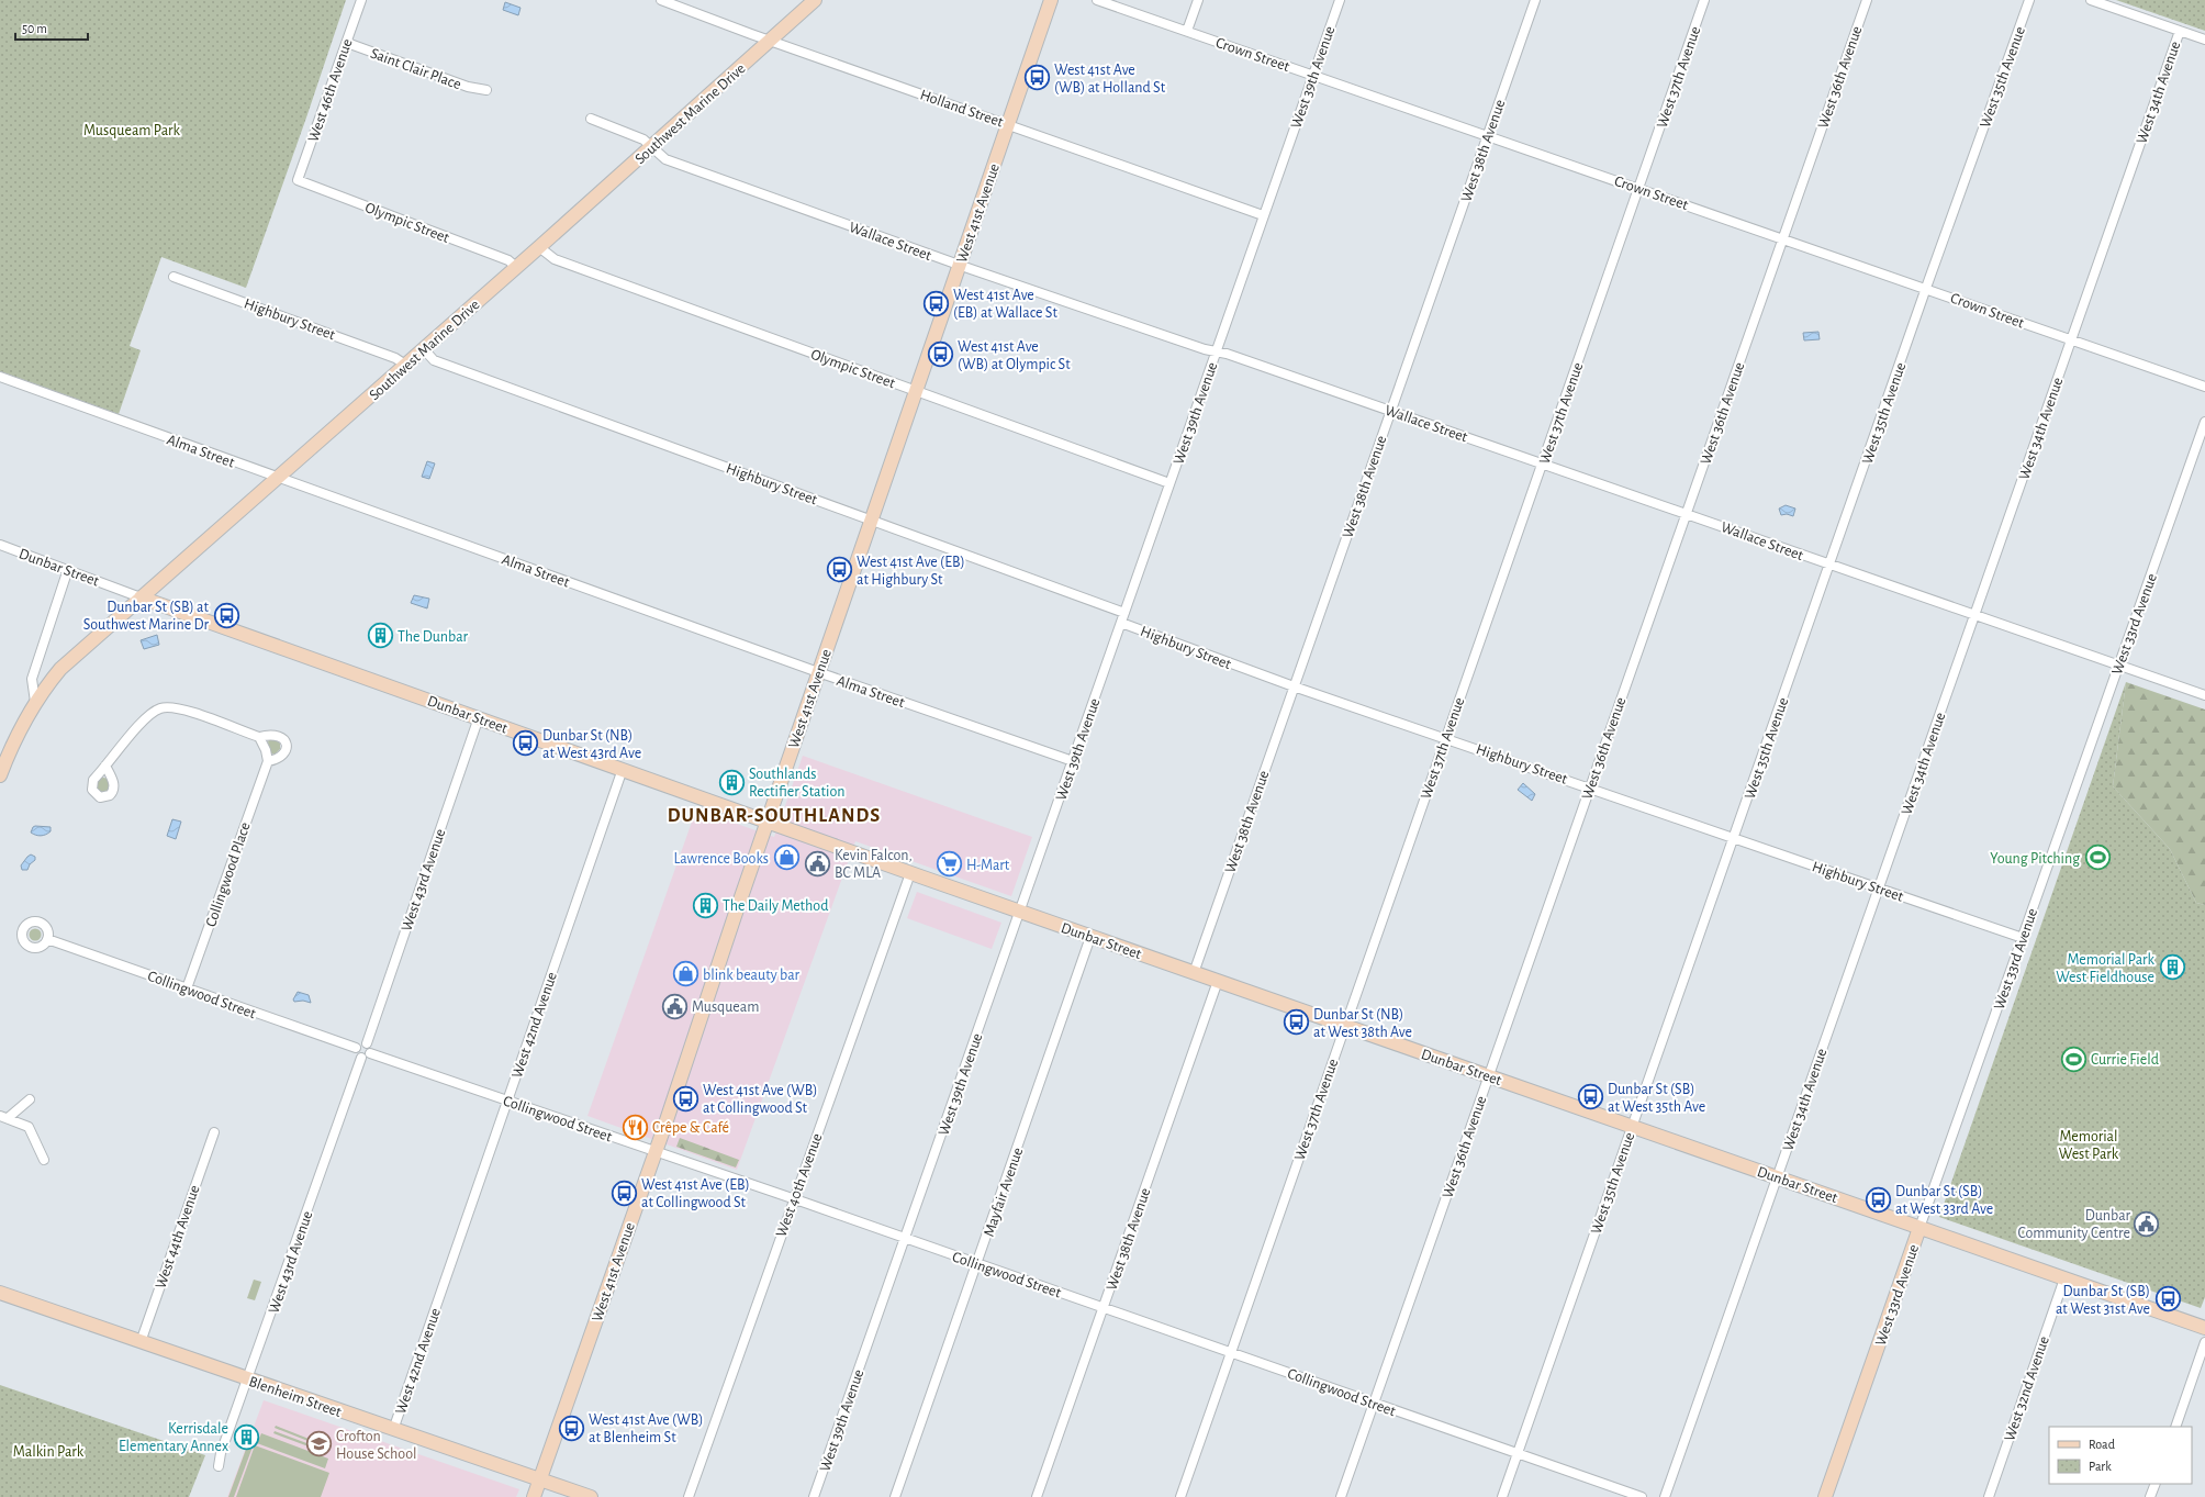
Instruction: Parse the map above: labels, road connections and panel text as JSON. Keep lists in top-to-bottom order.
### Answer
{
  "streets": {
    "main road": [
      "Southwest Marine Drive",
      "West 41st Avenue",
      "Dunbar Street",
      "West 33rd Avenue",
      "Blenheim Street"
    ],
    "street": [
      "Crown Street",
      "Saint Clair Place",
      "West 39th Avenue",
      "West 37th Avenue",
      "West 36th Avenue",
      "West 35th Avenue",
      "West 46th Avenue",
      "West 34th Avenue",
      "Holland Street",
      "West 38th Avenue",
      "Olympic Street",
      "Wallace Street",
      "Highbury Street",
      "Alma Street",
      "Collingwood Place",
      "West 43rd Avenue",
      "Collingwood Street",
      "West 42nd Avenue",
      "West 40th Avenue",
      "Mayfair Avenue",
      "West 44th Avenue",
      "West 32nd Avenue"
    ]
  },
  "crossings": [
    ["Crown Street", "West 39th Avenue"],
    ["Crown Street", "West 37th Avenue"],
    ["Crown Street", "West 36th Avenue"],
    ["Crown Street", "West 35th Avenue"],
    ["Crown Street", "West 34th Avenue"],
    ["Crown Street", "West 38th Avenue"],
    ["Saint Clair Place", "West 46th Avenue"],
    ["West 39th Avenue", "Holland Street"],
    ["West 39th Avenue", "Olympic Street"],
    ["West 39th Avenue", "Wallace Street"],
    ["West 39th Avenue", "Highbury Street"],
    ["West 39th Avenue", "Alma Street"],
    ["West 39th Avenue", "Dunbar Street"],
    ["West 39th Avenue", "Collingwood Street"],
    ["West 37th Avenue", "Wallace Street"],
    ["West 37th Avenue", "Highbury Street"],
    ["West 37th Avenue", "Dunbar Street"],
    ["West 37th Avenue", "Collingwood Street"],
    ["West 36th Avenue", "Wallace Street"],
    ["West 36th Avenue", "Highbury Street"],
    ["West 36th Avenue", "Dunbar Street"],
    ["West 36th Avenue", "Collingwood Street"],
    ["West 35th Avenue", "Wallace Street"],
    ["West 35th Avenue", "Highbury Street"],
    ["West 35th Avenue", "Dunbar Street"],
    ["West 35th Avenue", "Collingwood Street"],
    ["West 46th Avenue", "Olympic Street"],
    ["West 34th Avenue", "Wallace Street"],
    ["West 34th Avenue", "Highbury Street"],
    ["West 34th Avenue", "Dunbar Street"],
    ["Holland Street", "Southwest Marine Drive"],
    ["Holland Street", "West 41st Avenue"],
    ["Southwest Marine Drive", "Olympic Street"],
    ["Southwest Marine Drive", "Wallace Street"],
    ["Southwest Marine Drive", "Highbury Street"],
    ["Southwest Marine Drive", "Alma Street"],
    ["Southwest Marine Drive", "Dunbar Street"],
    ["West 38th Avenue", "Wallace Street"],
    ["West 38th Avenue", "Highbury Street"],
    ["West 38th Avenue", "Dunbar Street"],
    ["West 38th Avenue", "Collingwood Street"],
    ["West 41st Avenue", "Olympic Street"],
    ["West 41st Avenue", "Wallace Street"],
    ["West 41st Avenue", "Highbury Street"],
    ["West 41st Avenue", "Alma Street"],
    ["West 41st Avenue", "Dunbar Street"],
    ["West 41st Avenue", "Collingwood Street"],
    ["West 41st Avenue", "Blenheim Street"],
    ["Wallace Street", "West 33rd Avenue"],
    ["Highbury Street", "West 33rd Avenue"],
    ["Dunbar Street", "West 33rd Avenue"],
    ["Dunbar Street", "West 43rd Avenue"],
    ["Dunbar Street", "West 42nd Avenue"],
    ["Dunbar Street", "West 40th Avenue"],
    ["Dunbar Street", "Mayfair Avenue"],
    ["Dunbar Street", "West 32nd Avenue"],
    ["Collingwood Place", "Collingwood Street"],
    ["West 43rd Avenue", "Collingwood Street"],
    ["West 43rd Avenue", "Blenheim Street"],
    ["Collingwood Street", "West 42nd Avenue"],
    ["Collingwood Street", "West 40th Avenue"],
    ["Collingwood Street", "Mayfair Avenue"],
    ["West 42nd Avenue", "Blenheim Street"],
    ["West 44th Avenue", "Blenheim Street"]
  ],
  "districts": ["DUNBAR-SOUTHLANDS"],
  "parks": ["Musqueam Park", "Memorial West Park", "Malkin Park"],
  "places": {
    "bus stop": [
      "West 41st Ave (WB) at Holland St",
      "West 41st Ave (EB) at Wallace St",
      "West 41st Ave (WB) at Olympic St",
      "West 41st Ave (EB) at Highbury St",
      "Dunbar St (SB) at Southwest Marine Dr",
      "Dunbar St (NB) at West 43rd Ave",
      "Dunbar St (NB) at West 38th Ave",
      "Dunbar St (SB) at West 35th Ave",
      "West 41st Ave (WB) at Collingwood St",
      "West 41st Ave (EB) at Collingwood St",
      "Dunbar St (SB) at West 33rd Ave",
      "Dunbar St (SB) at West 31st Ave",
      "West 41st Ave (WB) at Blenheim St"
    ],
    "building": [
      "The Dunbar",
      "Southlands Rectifier Station",
      "The Daily Method",
      "Memorial Park West Fieldhouse",
      "Kerrisdale Elementary Annex"
    ],
    "shop": ["Lawrence Books", "blink beauty bar"],
    "sports": ["Young Pitching", "Currie Field"],
    "public building": ["Kevin Falcon, BC MLA", "Musqueam", "Dunbar Community Centre"],
    "supermarket": ["H-Mart"],
    "restaurant": ["Crêpe & Café"],
    "school or university": ["Crofton House School"]
  },
  "legend": ["Road", "Park"],
  "scale_bar": "50 m"
}
